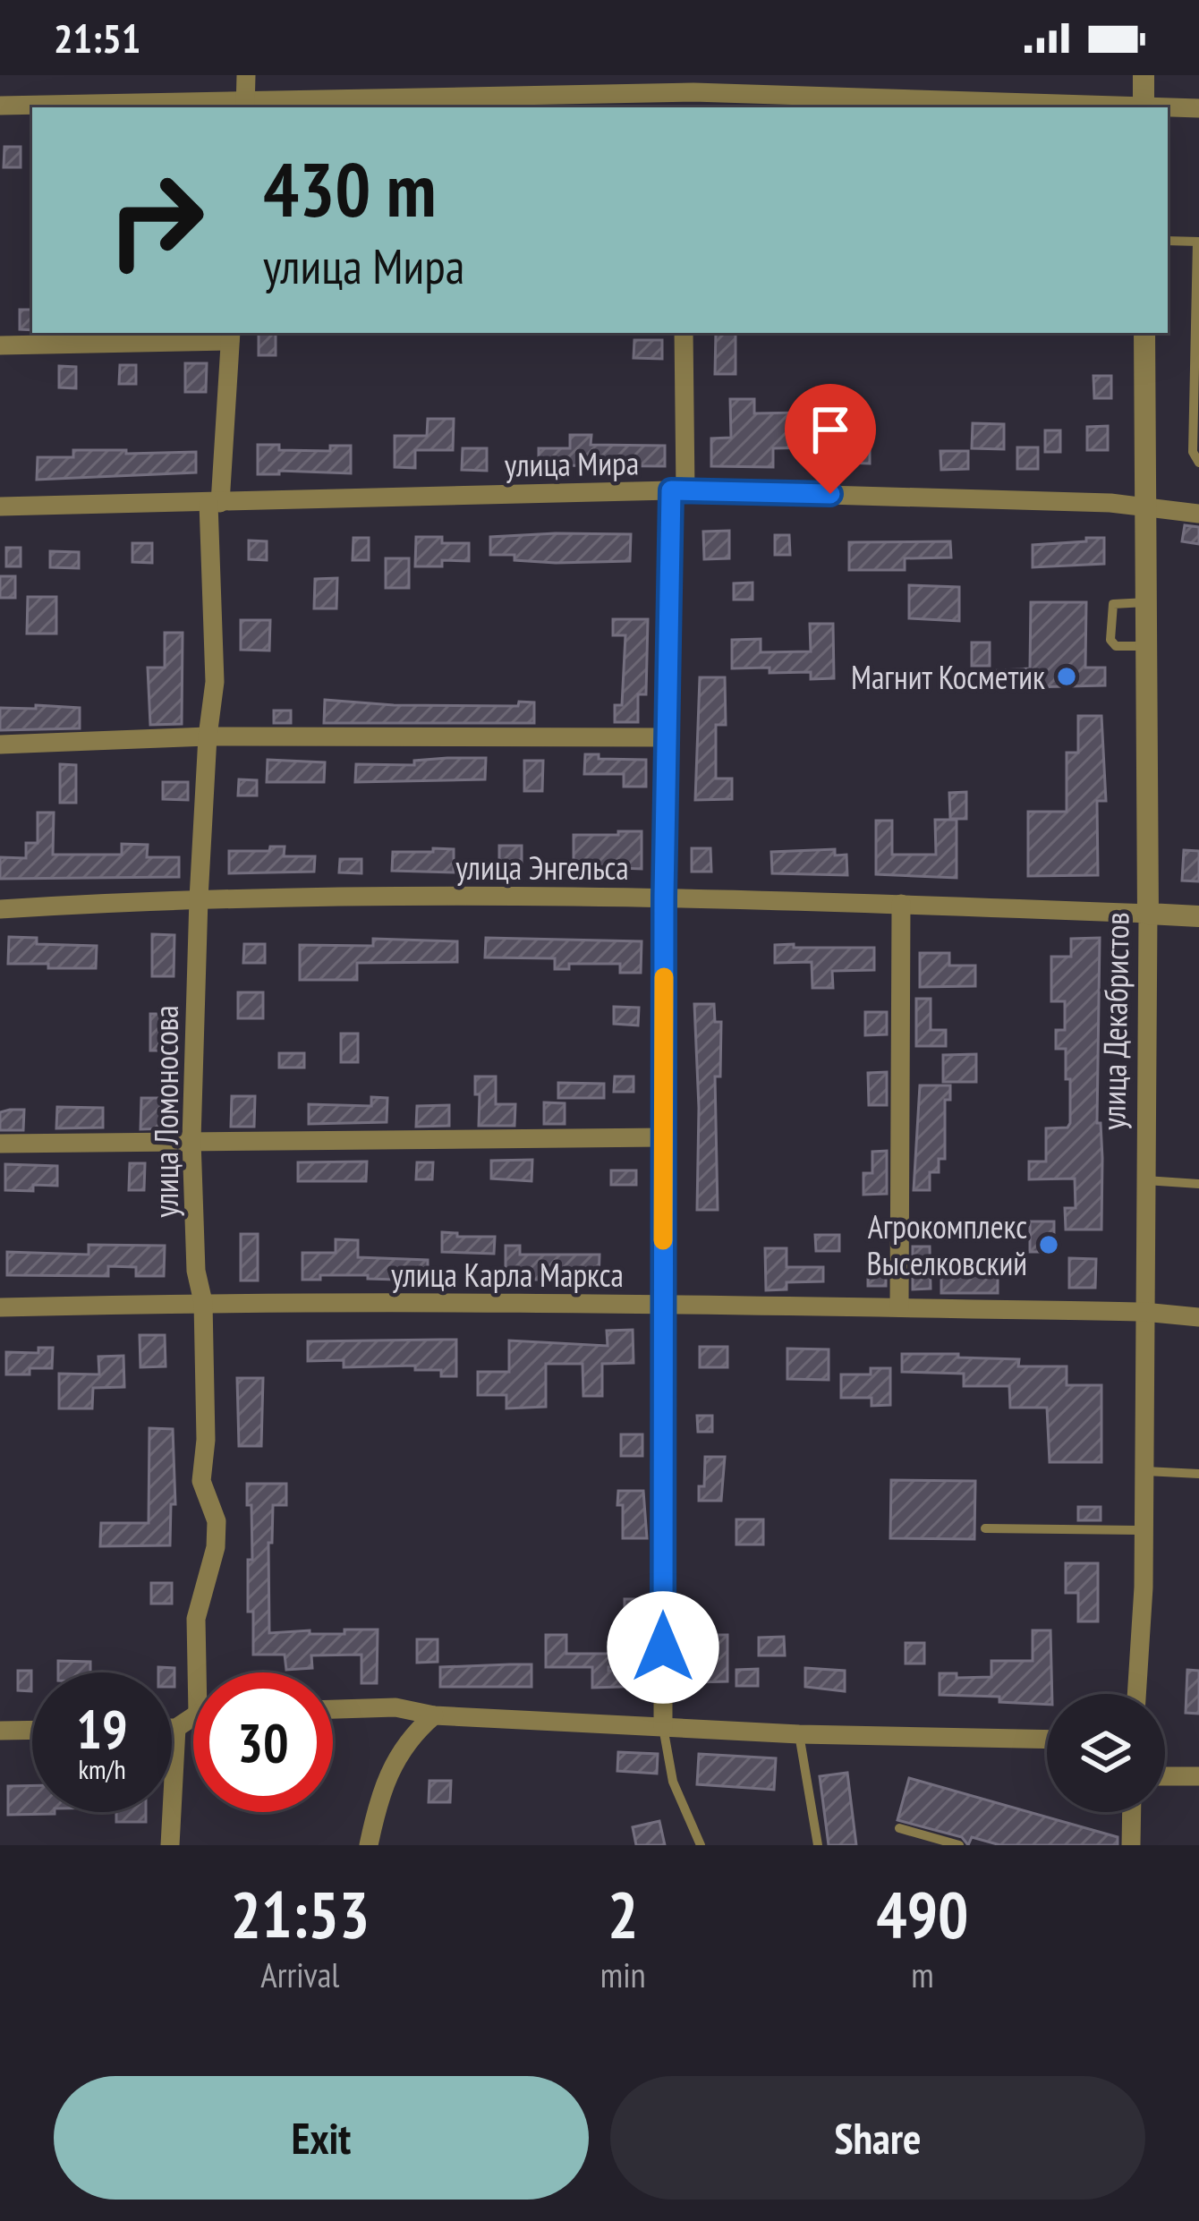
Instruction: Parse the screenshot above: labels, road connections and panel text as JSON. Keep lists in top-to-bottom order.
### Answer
{
  "streets": {
    "street": [
      "улица Мира",
      "улица Энгельса",
      "улица Декабристов",
      "улица Ломоносова",
      "улица Карла Маркса"
    ]
  },
  "crossings": [
    ["улица Мира", "улица Декабристов"],
    ["улица Мира", "улица Ломоносова"],
    ["улица Энгельса", "улица Декабристов"],
    ["улица Энгельса", "улица Ломоносова"],
    ["улица Декабристов", "улица Карла Маркса"],
    ["улица Ломоносова", "улица Карла Маркса"]
  ],
  "places": ["Магнит Косметик", "Агрокомплекс Выселковский"],
  "page": {
    "status": "21:51",
    "turn": ["430 m", "улица Мира"],
    "speed": "19 km/h",
    "limit": "30",
    "eta": [
      "21:53",
      "Arrival",
      "2",
      "min",
      "490",
      "m"
    ],
    "buttons": ["Exit", "Share"]
  }
}
